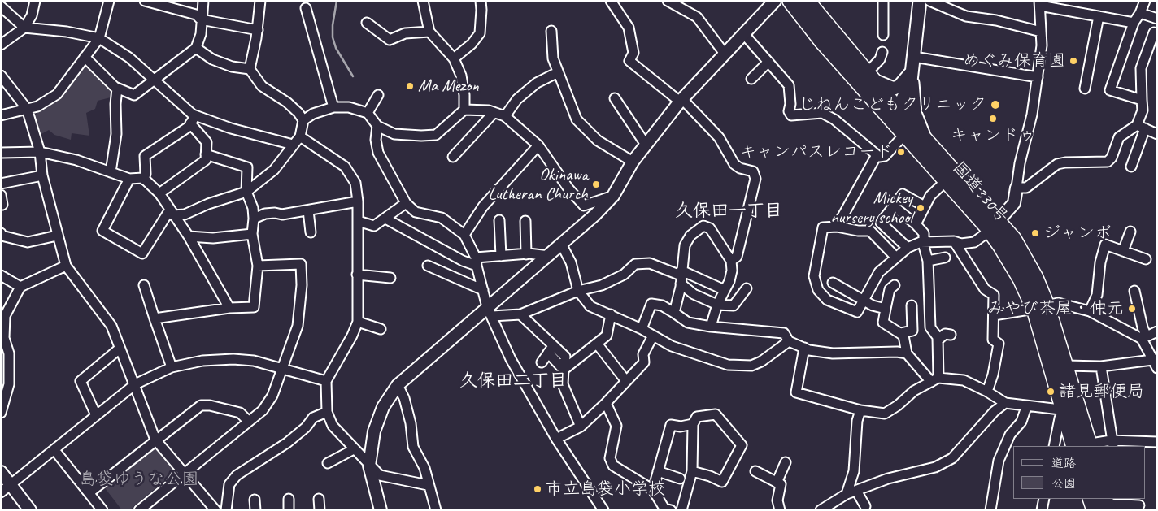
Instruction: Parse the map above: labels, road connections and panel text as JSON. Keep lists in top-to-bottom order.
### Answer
{
  "streets": {
    "highway": ["国道330号"]
  },
  "districts": ["久保田一丁目", "久保田二丁目"],
  "parks": ["島袋ゆうな公園"],
  "places": [
    "めぐみ保育園",
    "Ma Mezon",
    "じねんこどもクリニック",
    "キャンドゥ",
    "キャンパスレコード",
    "Okinawa Lutheran Church",
    "Mickey nursery school",
    "ジャンボ",
    "みやび茶屋・仲元",
    "諸見郵便局",
    "市立島袋小学校"
  ],
  "legend": ["道路", "公園"]
}
